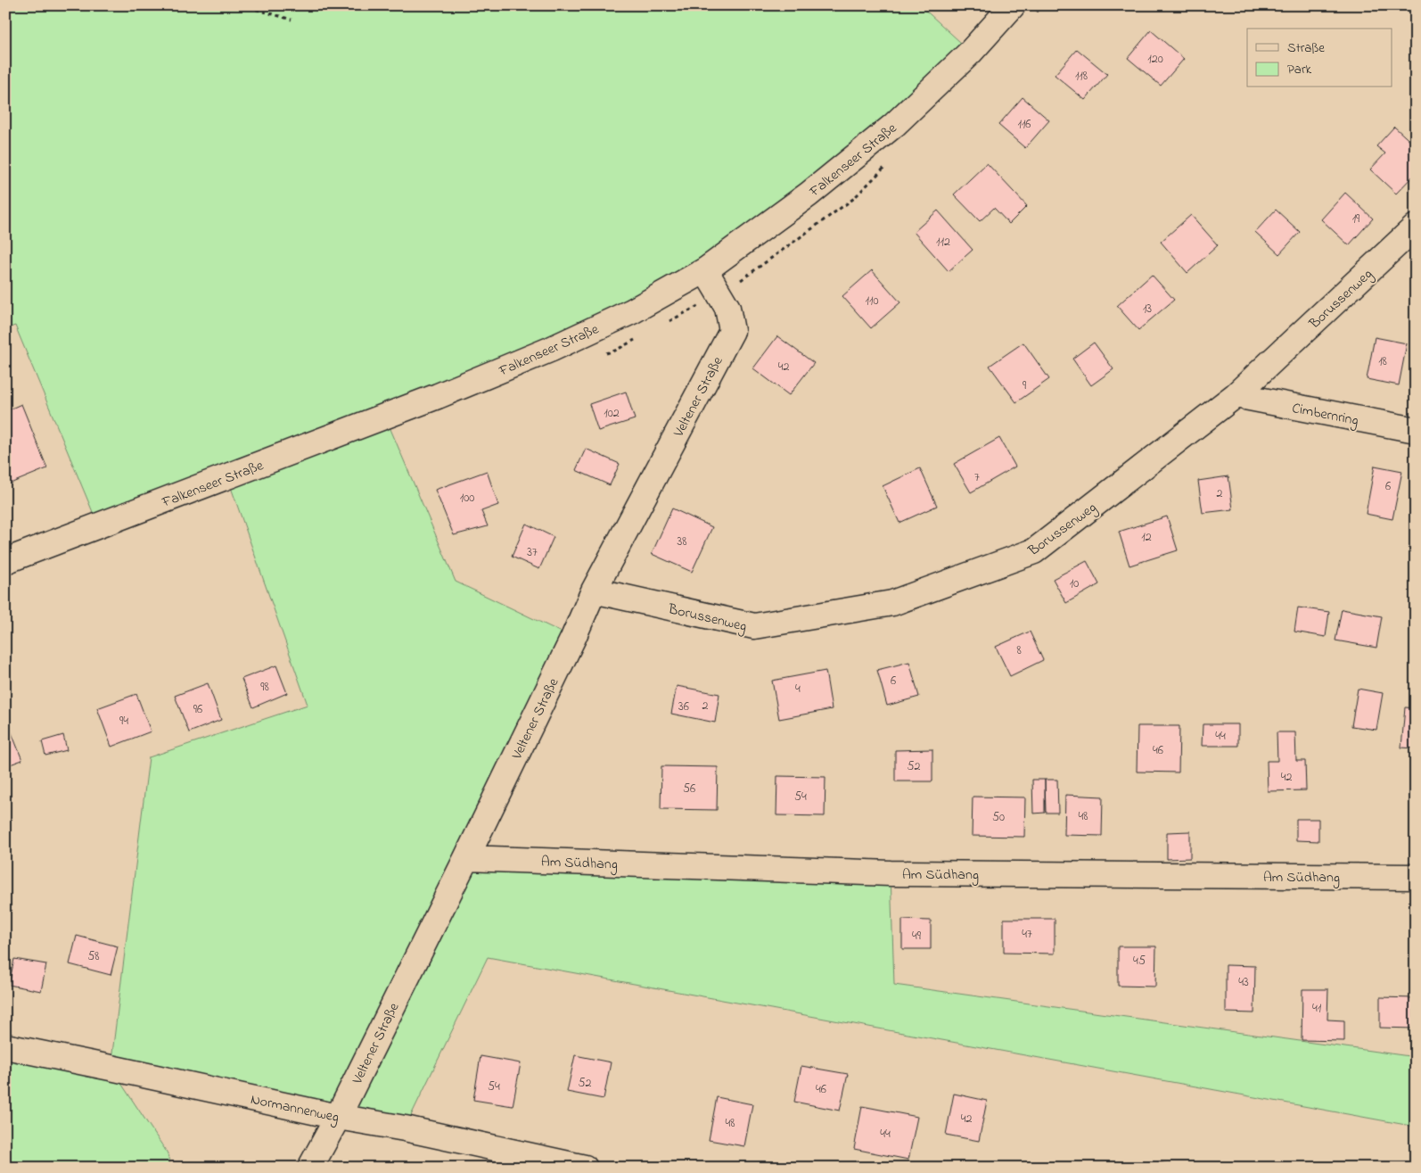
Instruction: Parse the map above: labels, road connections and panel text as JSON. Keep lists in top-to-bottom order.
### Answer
{
  "streets": {
    "street": [
      "Falkenseer Straße",
      "Borussenweg",
      "Veltener Straße",
      "Cimbernring",
      "Am Südhang",
      "Normannenweg"
    ]
  },
  "crossings": [
    ["Falkenseer Straße", "Veltener Straße"],
    ["Borussenweg", "Veltener Straße"],
    ["Borussenweg", "Cimbernring"],
    ["Veltener Straße", "Am Südhang"],
    ["Veltener Straße", "Normannenweg"]
  ],
  "house_numbers": [
    "120",
    "118",
    "116",
    "19",
    "112",
    "110",
    "13",
    "18",
    "42",
    "9",
    "102",
    "7",
    "6",
    "2",
    "100",
    "12",
    "38",
    "37",
    "10",
    "8",
    "6",
    "98",
    "4",
    "2",
    "36",
    "96",
    "94",
    "44",
    "46",
    "52",
    "42",
    "56",
    "54",
    "48",
    "50",
    "47",
    "49",
    "58",
    "45",
    "43",
    "41",
    "52",
    "54",
    "46",
    "42",
    "48",
    "44"
  ],
  "legend": ["Straße", "Park"]
}
